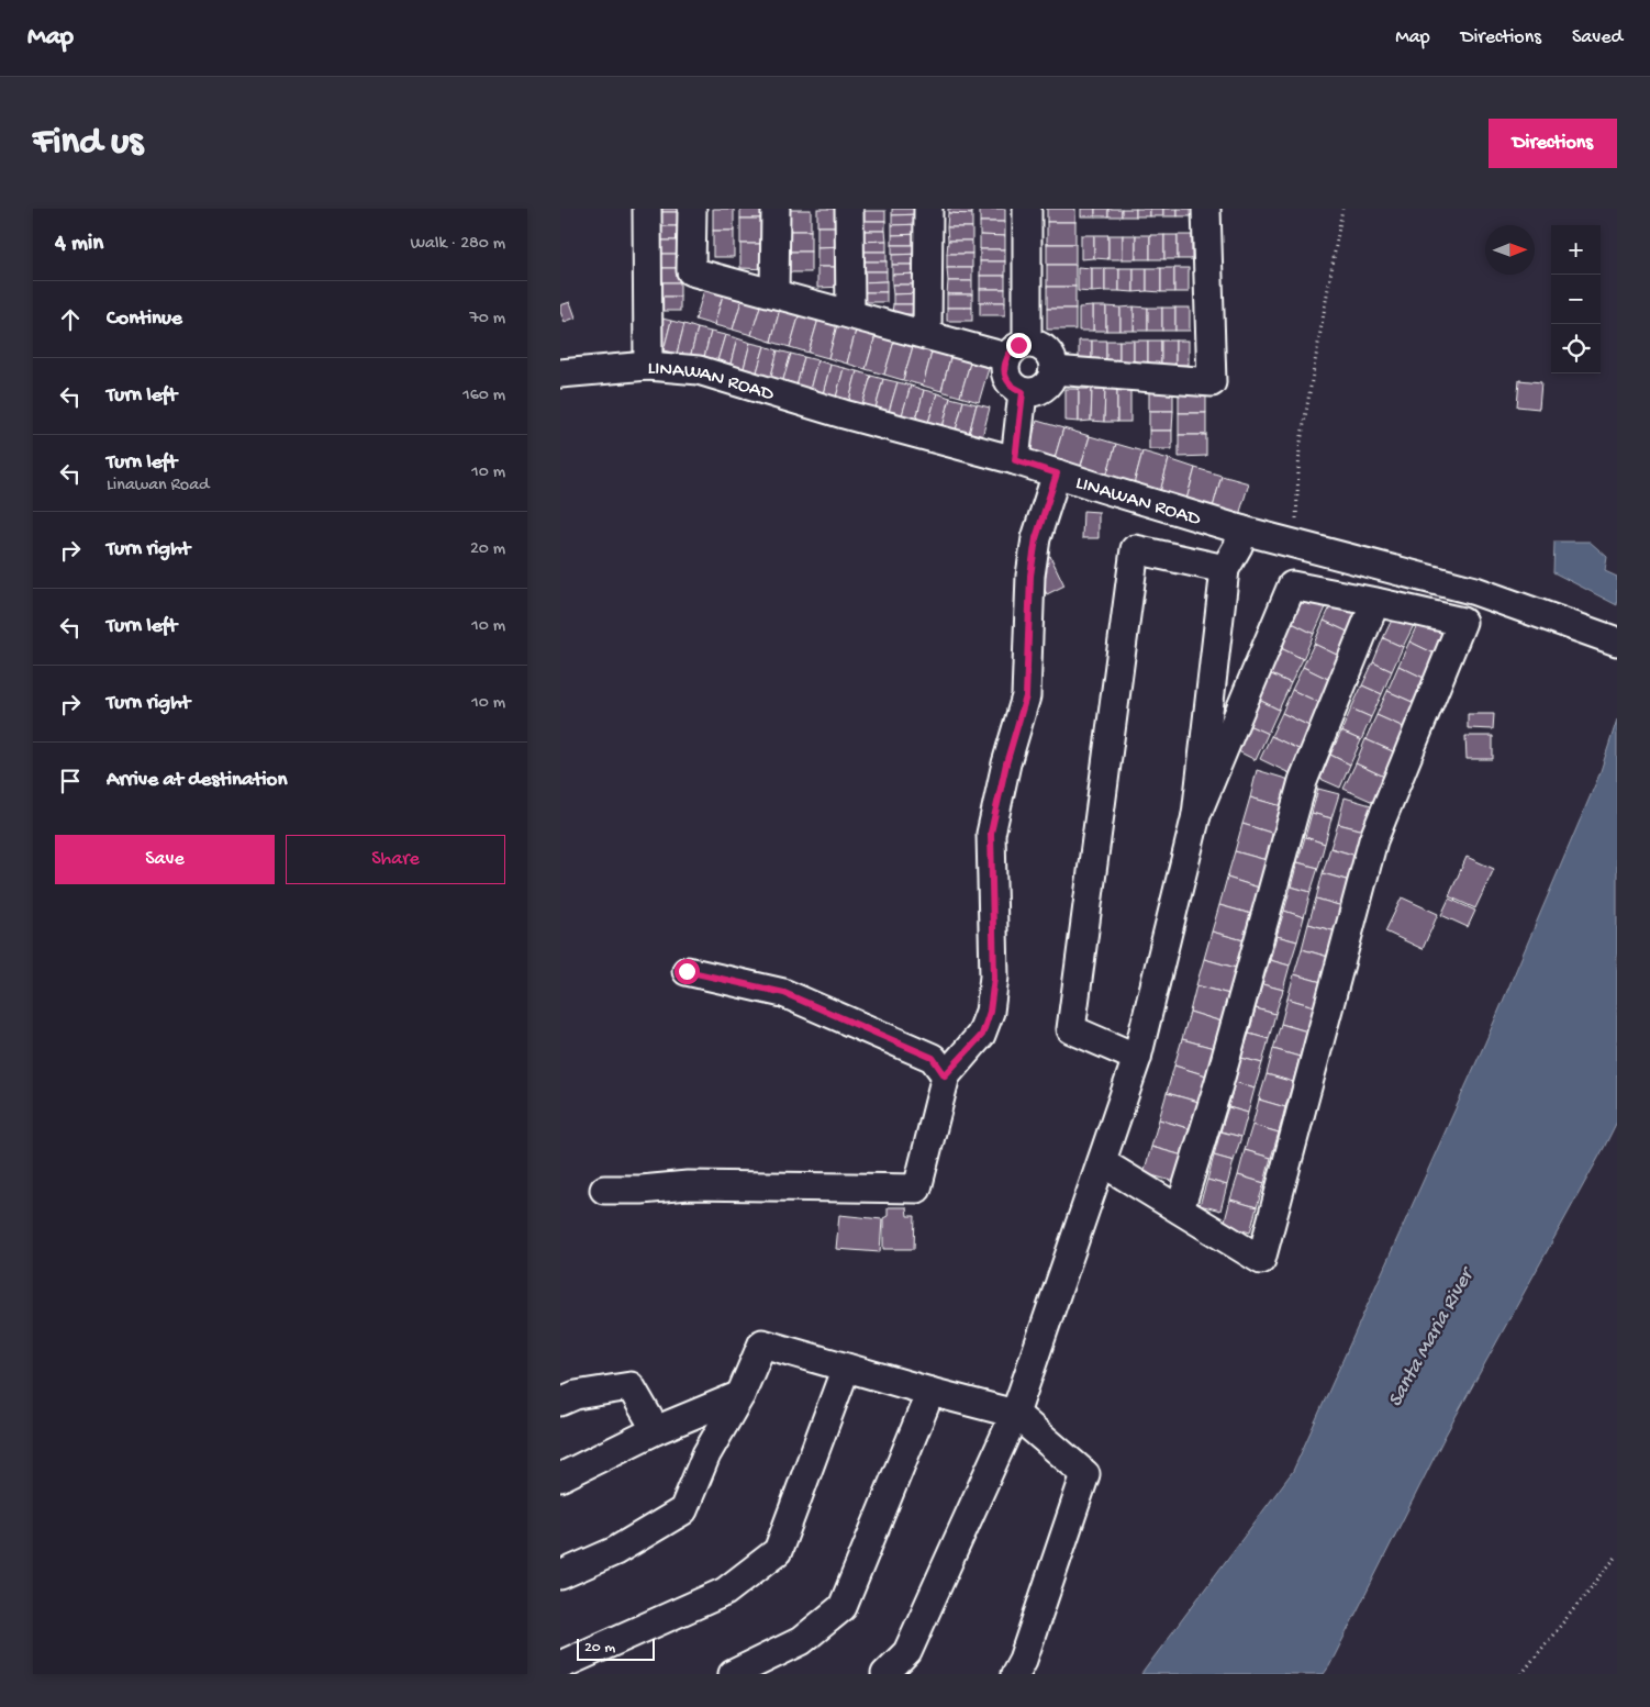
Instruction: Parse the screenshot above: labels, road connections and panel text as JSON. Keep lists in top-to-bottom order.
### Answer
{
  "streets": {
    "street": ["LINAWAN ROAD"]
  },
  "water": ["Santa Maria River"],
  "scale_bar": "20 m",
  "north": "right",
  "page": {
    "header": "Map",
    "nav": ["Map", "Directions", "Saved"],
    "buttons": [
      "Directions",
      ["Save", "Share"]
    ],
    "title": "Find us",
    "heading": ["4 min", "Walk · 280 m"],
    "map_buttons": ["+", "−"],
    "list": [
      ["Continue", "70 m"],
      ["Turn left", "160 m"],
      ["Turn left", "Linawan Road", "10 m"],
      ["Turn right", "20 m"],
      ["Turn left", "10 m"],
      ["Turn right", "10 m"],
      "Arrive at destination"
    ],
    "scale": "20 m"
  }
}
